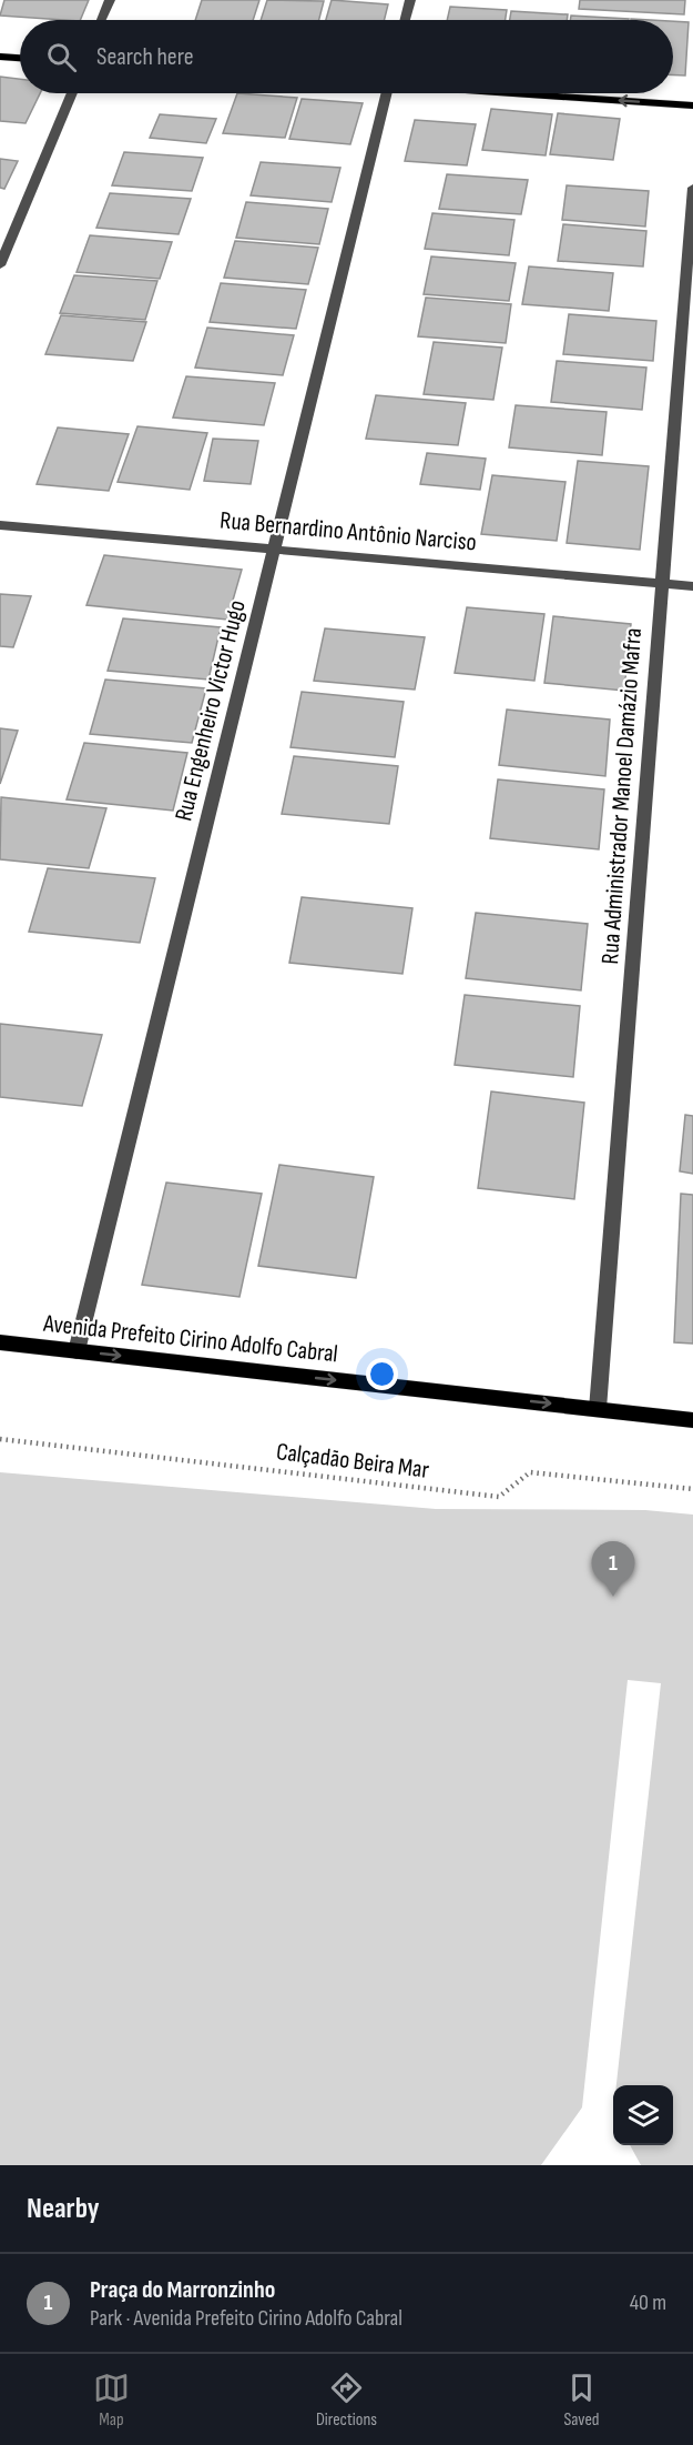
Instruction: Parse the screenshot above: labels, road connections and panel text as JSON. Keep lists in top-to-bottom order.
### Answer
{
  "streets": {
    "main road": ["Avenida Prefeito Cirino Adolfo Cabral"],
    "street": ["Rua Bernardino Antônio Narciso", "Rua Engenheiro Victor Hugo", "Rua Administrador Manoel Damázio Mafra"],
    "path": ["Calçadão Beira Mar"]
  },
  "crossings": [
    ["Rua Bernardino Antônio Narciso", "Rua Engenheiro Victor Hugo"],
    ["Rua Bernardino Antônio Narciso", "Rua Administrador Manoel Damázio Mafra"],
    ["Rua Engenheiro Victor Hugo", "Avenida Prefeito Cirino Adolfo Cabral"],
    ["Rua Administrador Manoel Damázio Mafra", "Avenida Prefeito Cirino Adolfo Cabral"]
  ],
  "one_way": ["Avenida Prefeito Cirino Adolfo Cabral"],
  "page": {
    "search": "Search here",
    "pins": "1",
    "heading": "Nearby",
    "list": [
      {
        "mark": "1",
        "name": "Praça do Marronzinho",
        "note": "Park · Avenida Prefeito Cirino Adolfo Cabral",
        "value": "40 m"
      }
    ],
    "nav": ["Map", "Directions", "Saved"]
  }
}
